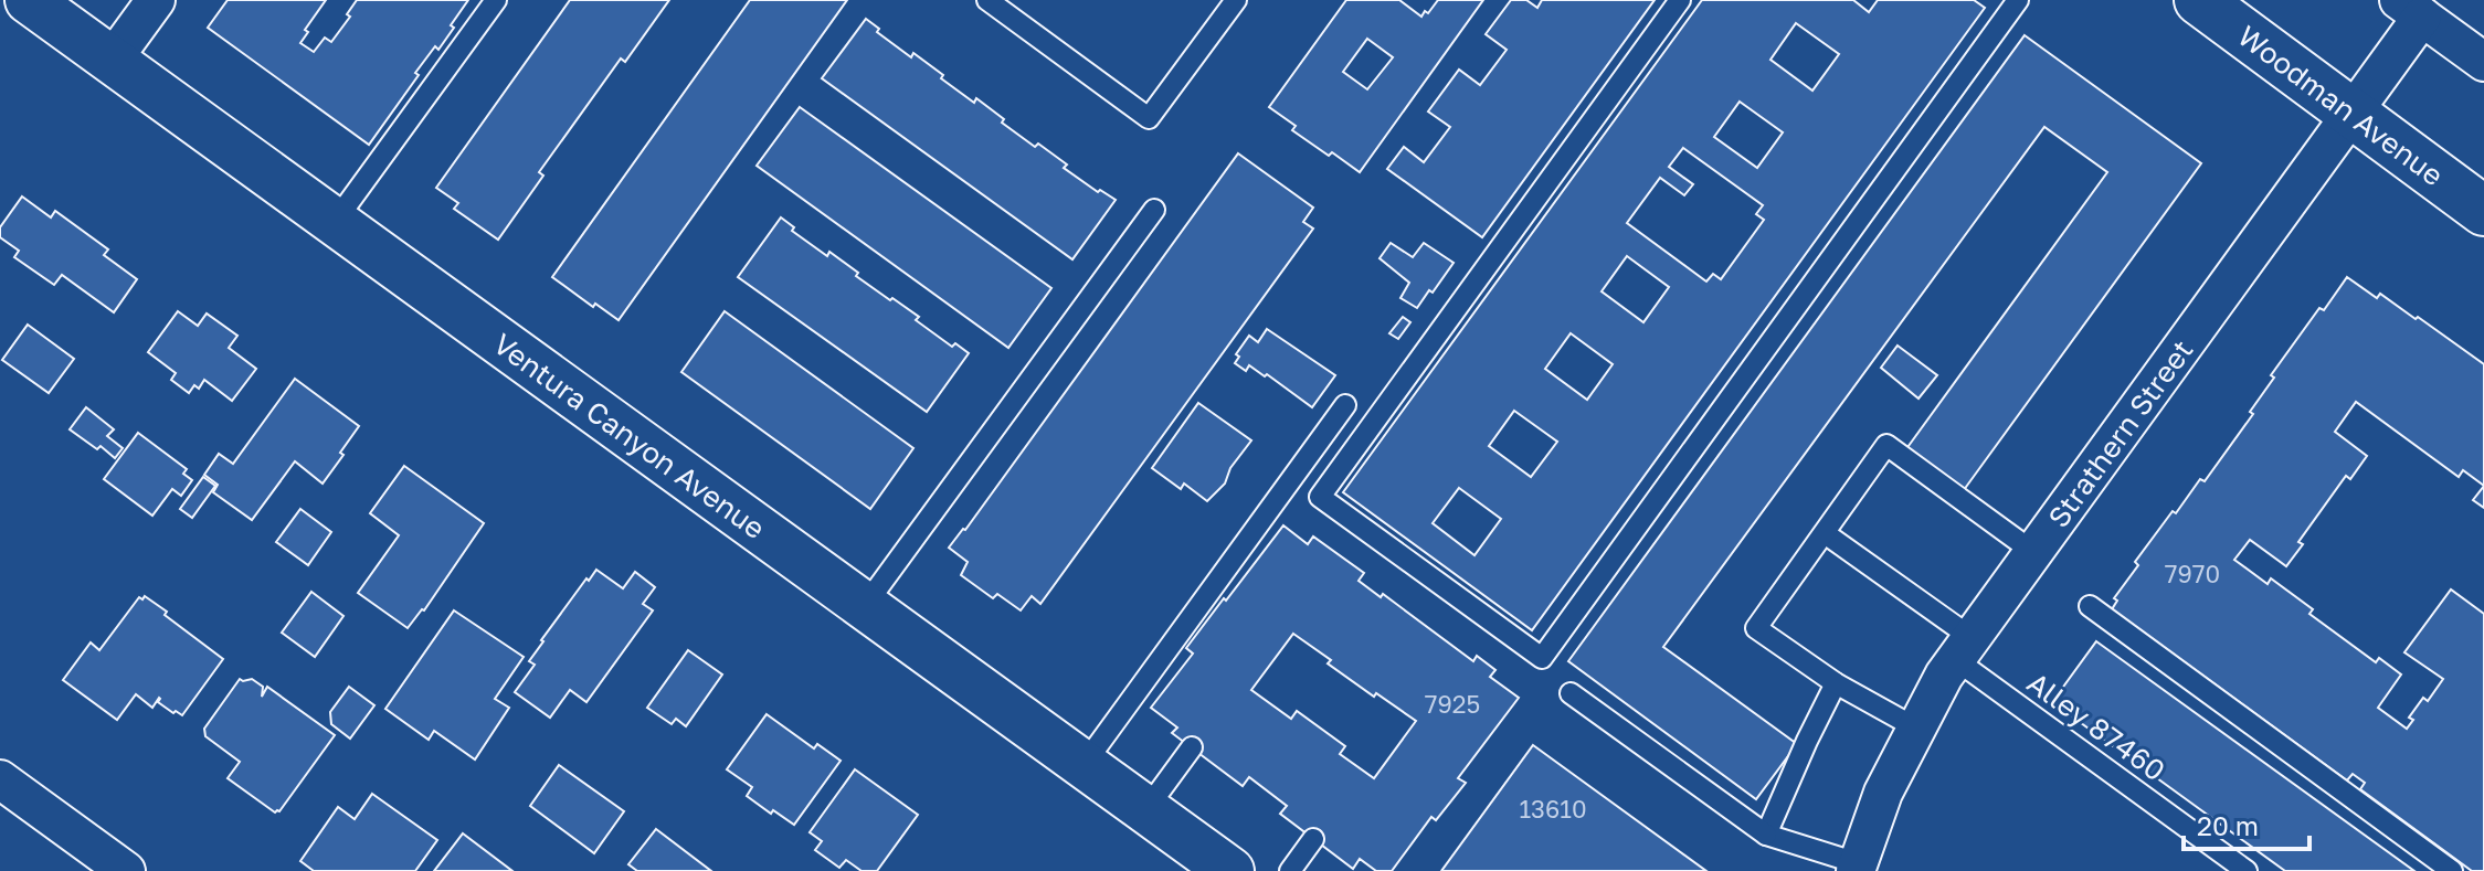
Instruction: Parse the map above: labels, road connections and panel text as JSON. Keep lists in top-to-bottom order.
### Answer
{
  "streets": {
    "main road": ["Woodman Avenue"],
    "street": ["Strathern Street", "Ventura Canyon Avenue"],
    "lane": ["Alley 87460"]
  },
  "crossings": [
    ["Woodman Avenue", "Strathern Street"],
    ["Strathern Street", "Alley 87460"]
  ],
  "house_numbers": ["7970", "7925", "13610"],
  "scale_bar": "20 m"
}
